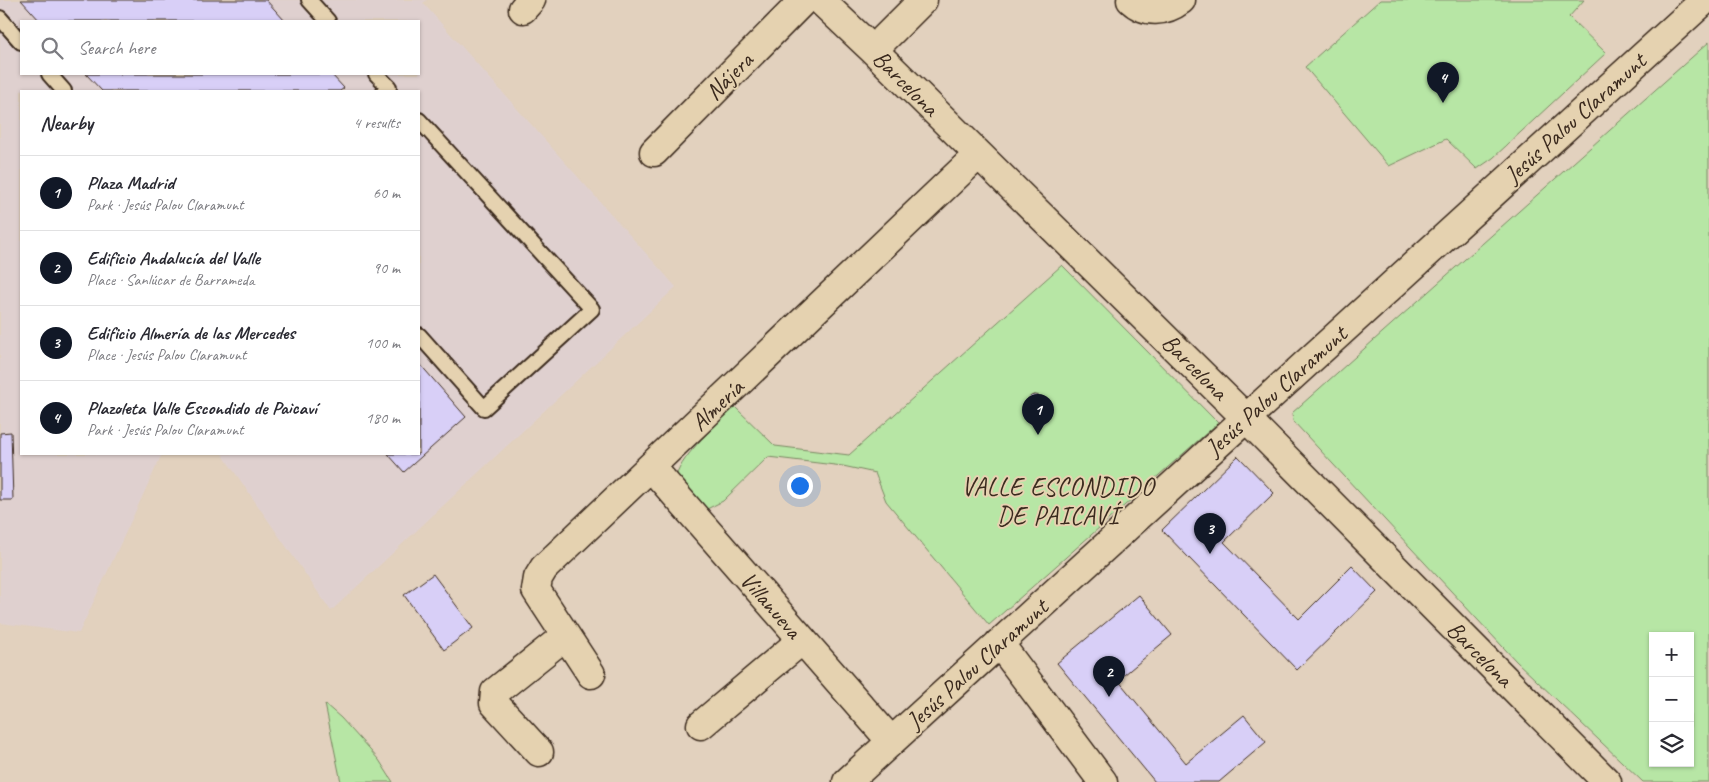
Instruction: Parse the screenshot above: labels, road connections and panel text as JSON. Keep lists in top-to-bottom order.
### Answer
{
  "streets": {
    "street": [
      "Nájera",
      "Barcelona",
      "Jesús Palou Claramunt",
      "Almería",
      "Villanueva"
    ]
  },
  "crossings": [
    ["Barcelona", "Jesús Palou Claramunt"],
    ["Barcelona", "Almería"],
    ["Jesús Palou Claramunt", "Villanueva"],
    ["Almería", "Villanueva"]
  ],
  "districts": ["VALLE ESCONDIDO DE PAICAVÍ"],
  "page": {
    "search": "Search here",
    "pins": [
      "4",
      "1",
      "3",
      "2"
    ],
    "heading": ["Nearby", "4 results"],
    "list": [
      {
        "mark": "1",
        "name": "Plaza Madrid",
        "note": "Park · Jesús Palou Claramunt",
        "value": "60 m"
      },
      {
        "mark": "2",
        "name": "Edificio Andalucía del Valle",
        "note": "Place · Sanlúcar de Barrameda",
        "value": "90 m"
      },
      {
        "mark": "3",
        "name": "Edificio Almería de las Mercedes",
        "note": "Place · Jesús Palou Claramunt",
        "value": "100 m"
      },
      {
        "mark": "4",
        "name": "Plazoleta Valle Escondido de Paicaví",
        "note": "Park · Jesús Palou Claramunt",
        "value": "180 m"
      }
    ],
    "map_buttons": ["+", "−"]
  }
}
